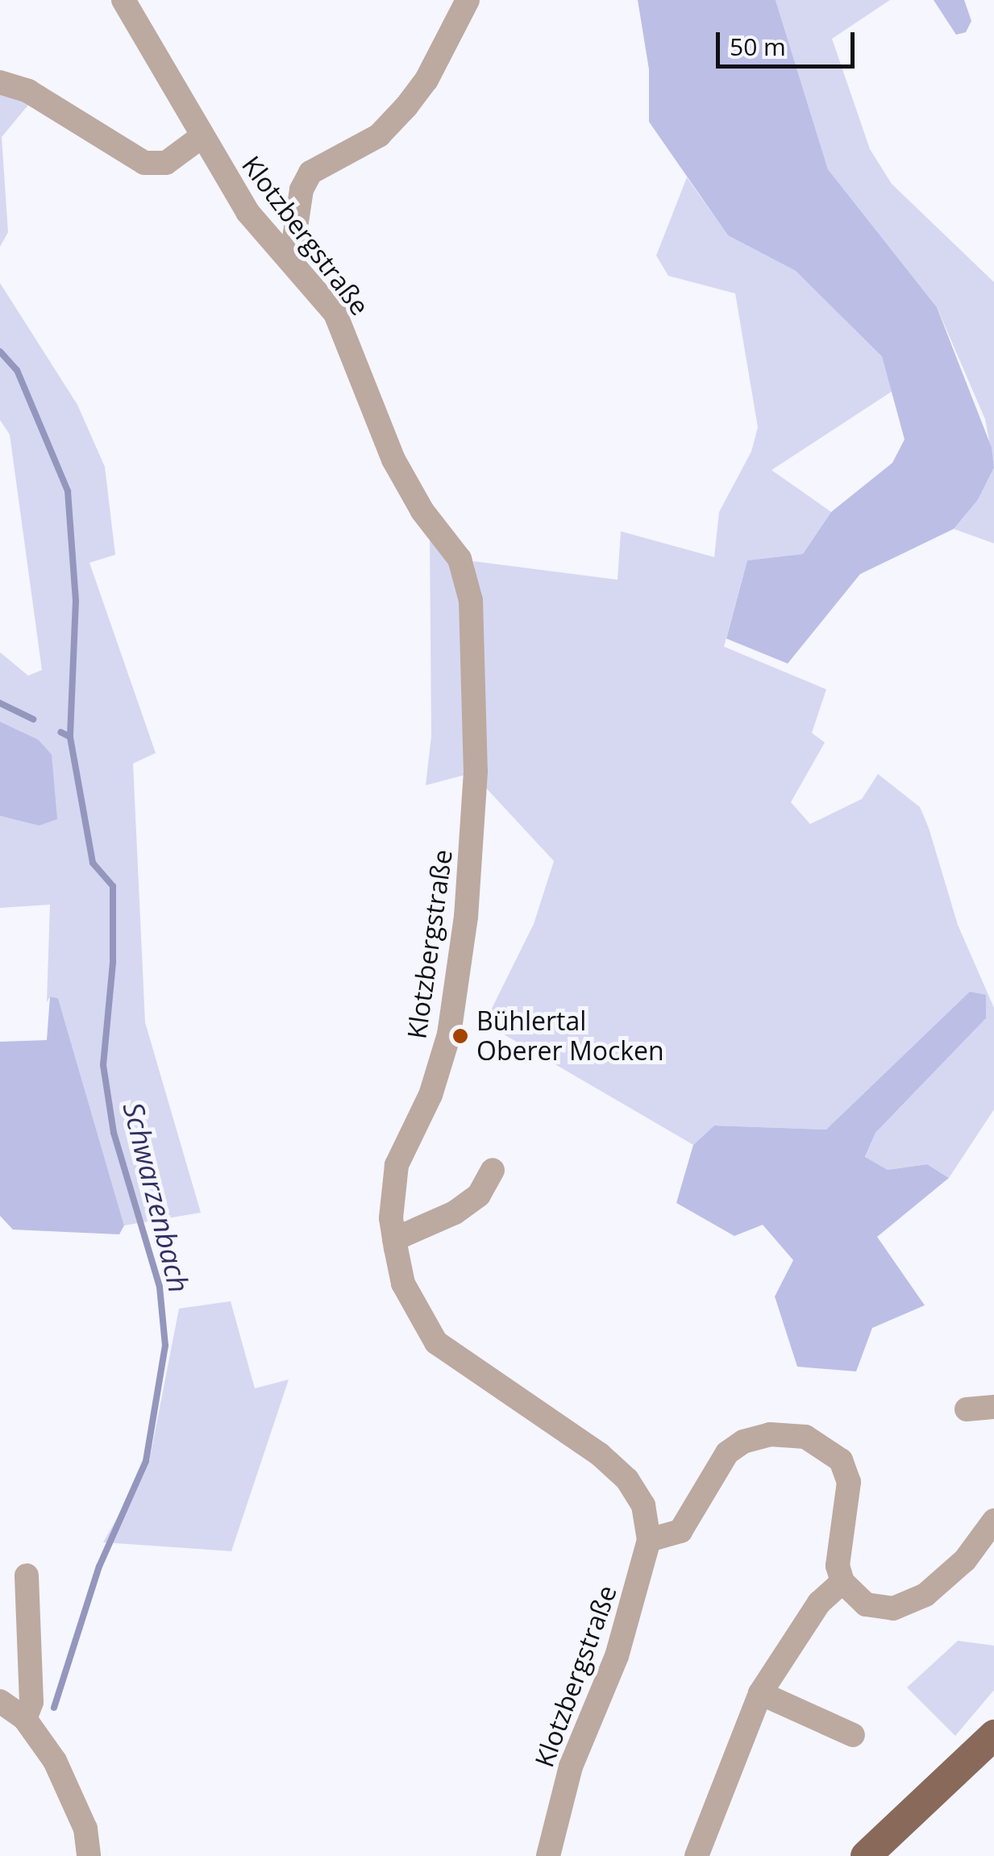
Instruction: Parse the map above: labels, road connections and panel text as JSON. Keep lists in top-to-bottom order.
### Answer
{
  "streets": {
    "street": ["Klotzbergstraße"]
  },
  "water": ["Schwarzenbach"],
  "places": ["Bühlertal Oberer Mocken"],
  "scale_bar": "50 m"
}
